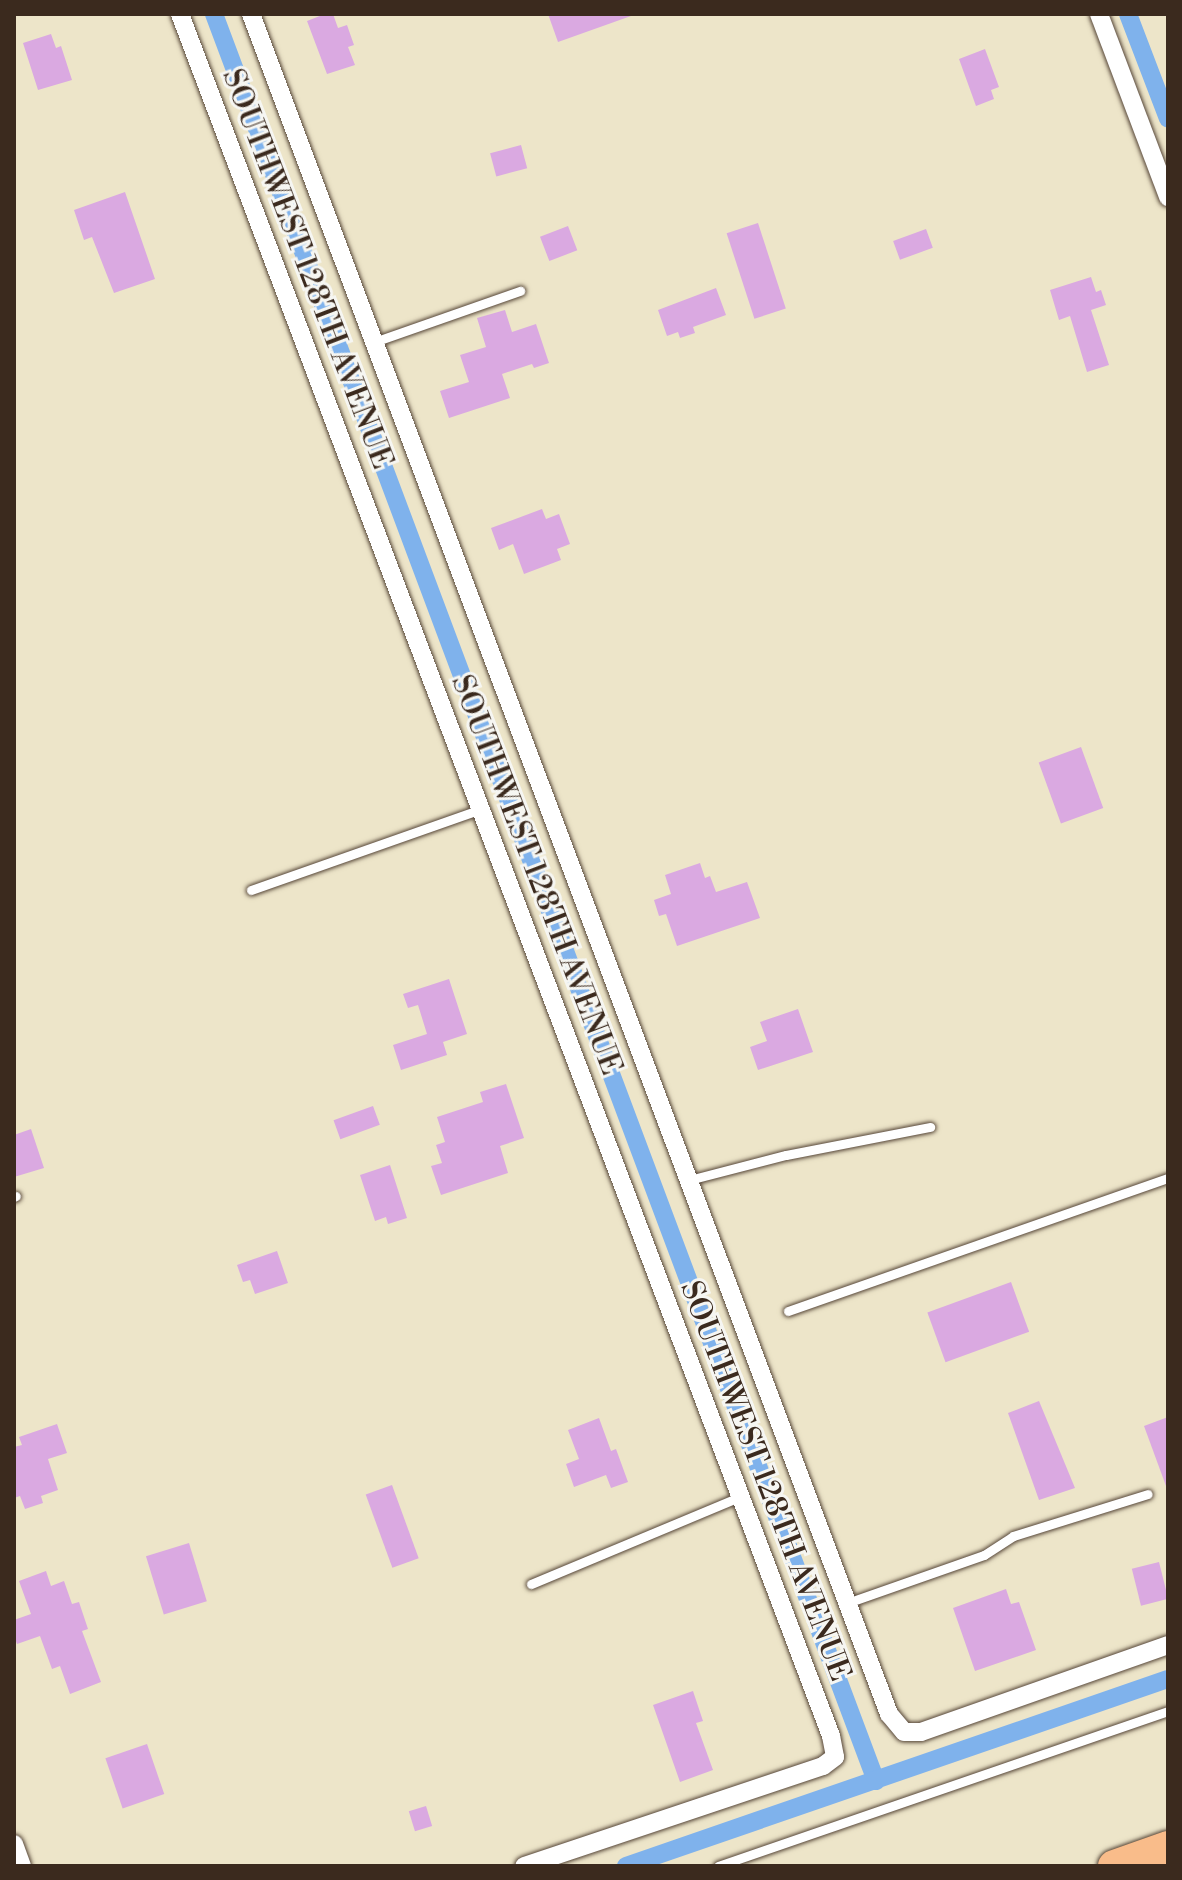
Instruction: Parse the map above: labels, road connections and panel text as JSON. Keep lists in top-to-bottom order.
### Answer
{
  "streets": {
    "street": ["SOUTHWEST 128TH AVENUE"]
  }
}
